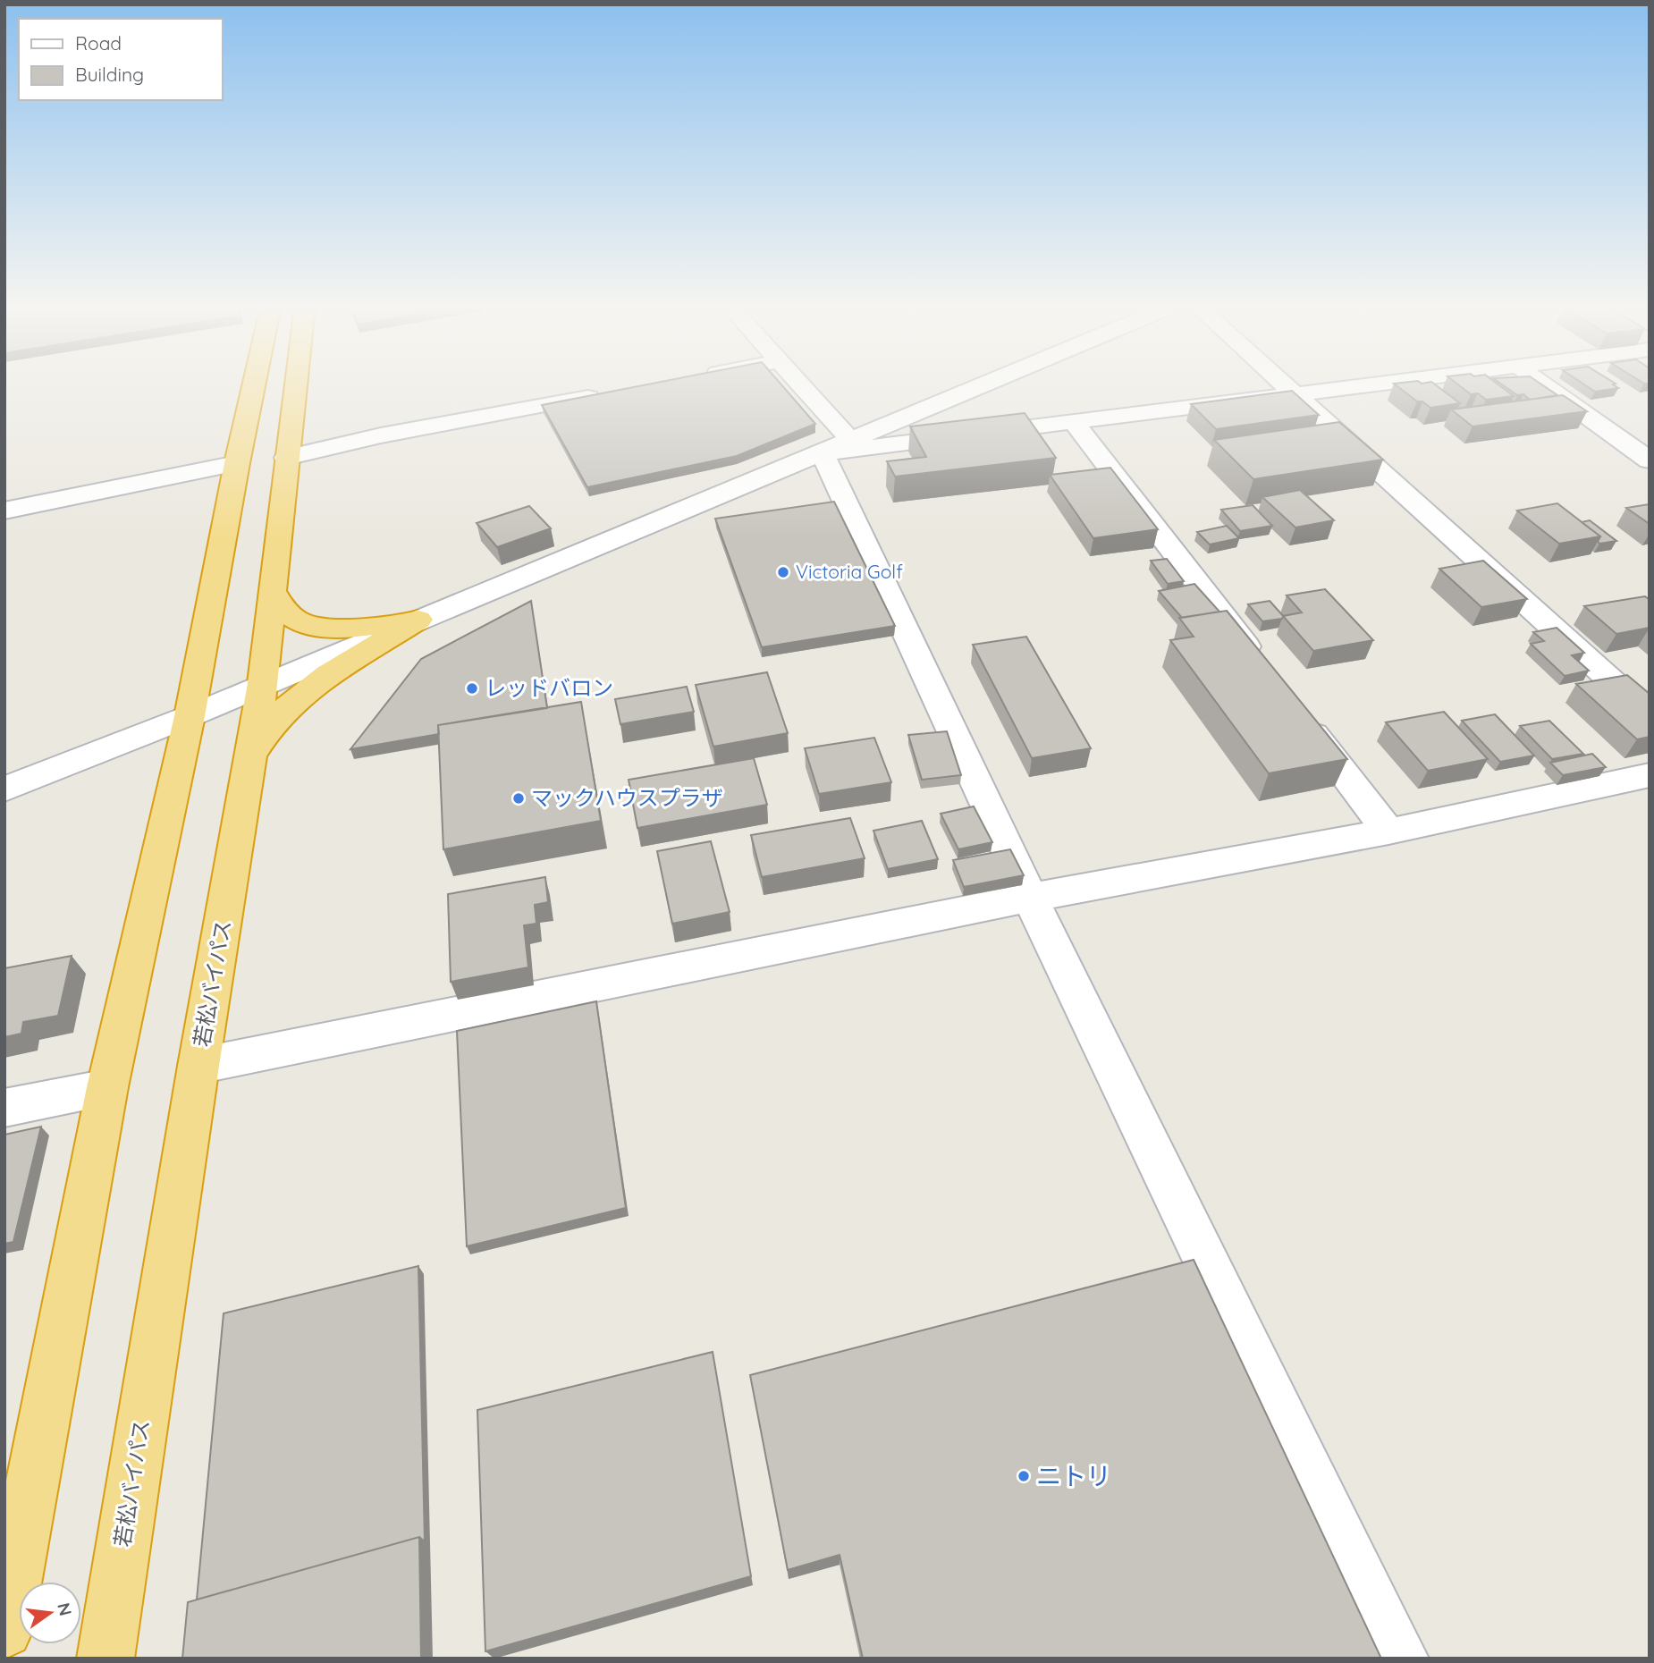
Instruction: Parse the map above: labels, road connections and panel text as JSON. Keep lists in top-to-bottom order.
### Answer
{
  "streets": {
    "highway": ["若松バイパス"]
  },
  "places": [
    "Victoria Golf",
    "レッドバロン",
    "マックハウスプラザ",
    "ニトリ"
  ],
  "legend": ["Road", "Building"],
  "north": "right"
}
